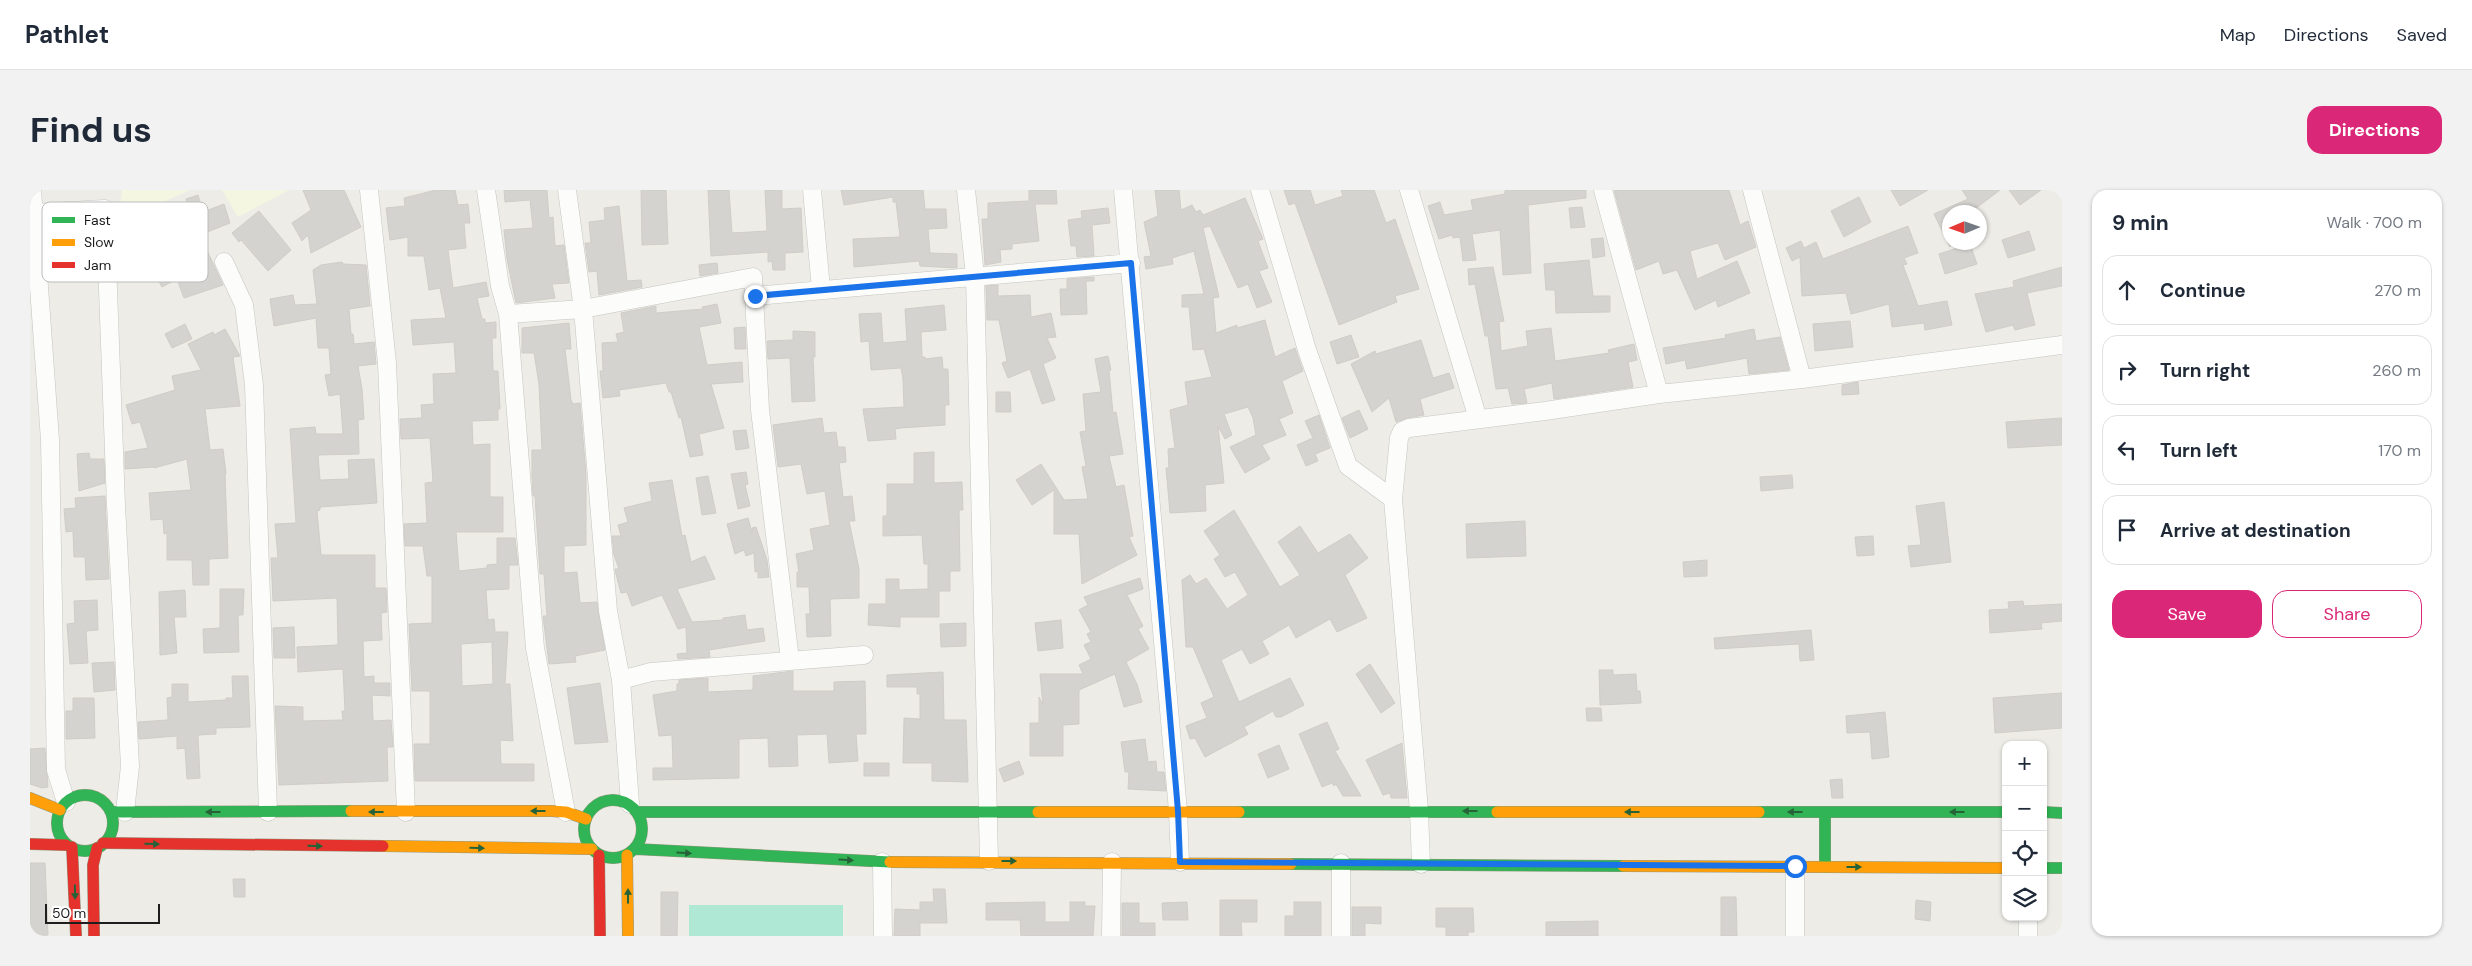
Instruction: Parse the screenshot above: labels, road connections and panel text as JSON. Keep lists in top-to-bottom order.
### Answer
{
  "legend": ["Fast", "Slow", "Jam"],
  "scale_bar": "50 m",
  "north": "left",
  "page": {
    "header": "Pathlet",
    "nav": ["Map", "Directions", "Saved"],
    "buttons": [
      "Directions",
      ["Save", "Share"]
    ],
    "title": "Find us",
    "heading": ["9 min", "Walk · 700 m"],
    "list": [
      ["Continue", "270 m"],
      ["Turn right", "260 m"],
      ["Turn left", "170 m"],
      "Arrive at destination"
    ],
    "map_buttons": ["+", "−"],
    "scale": "50 m"
  }
}
